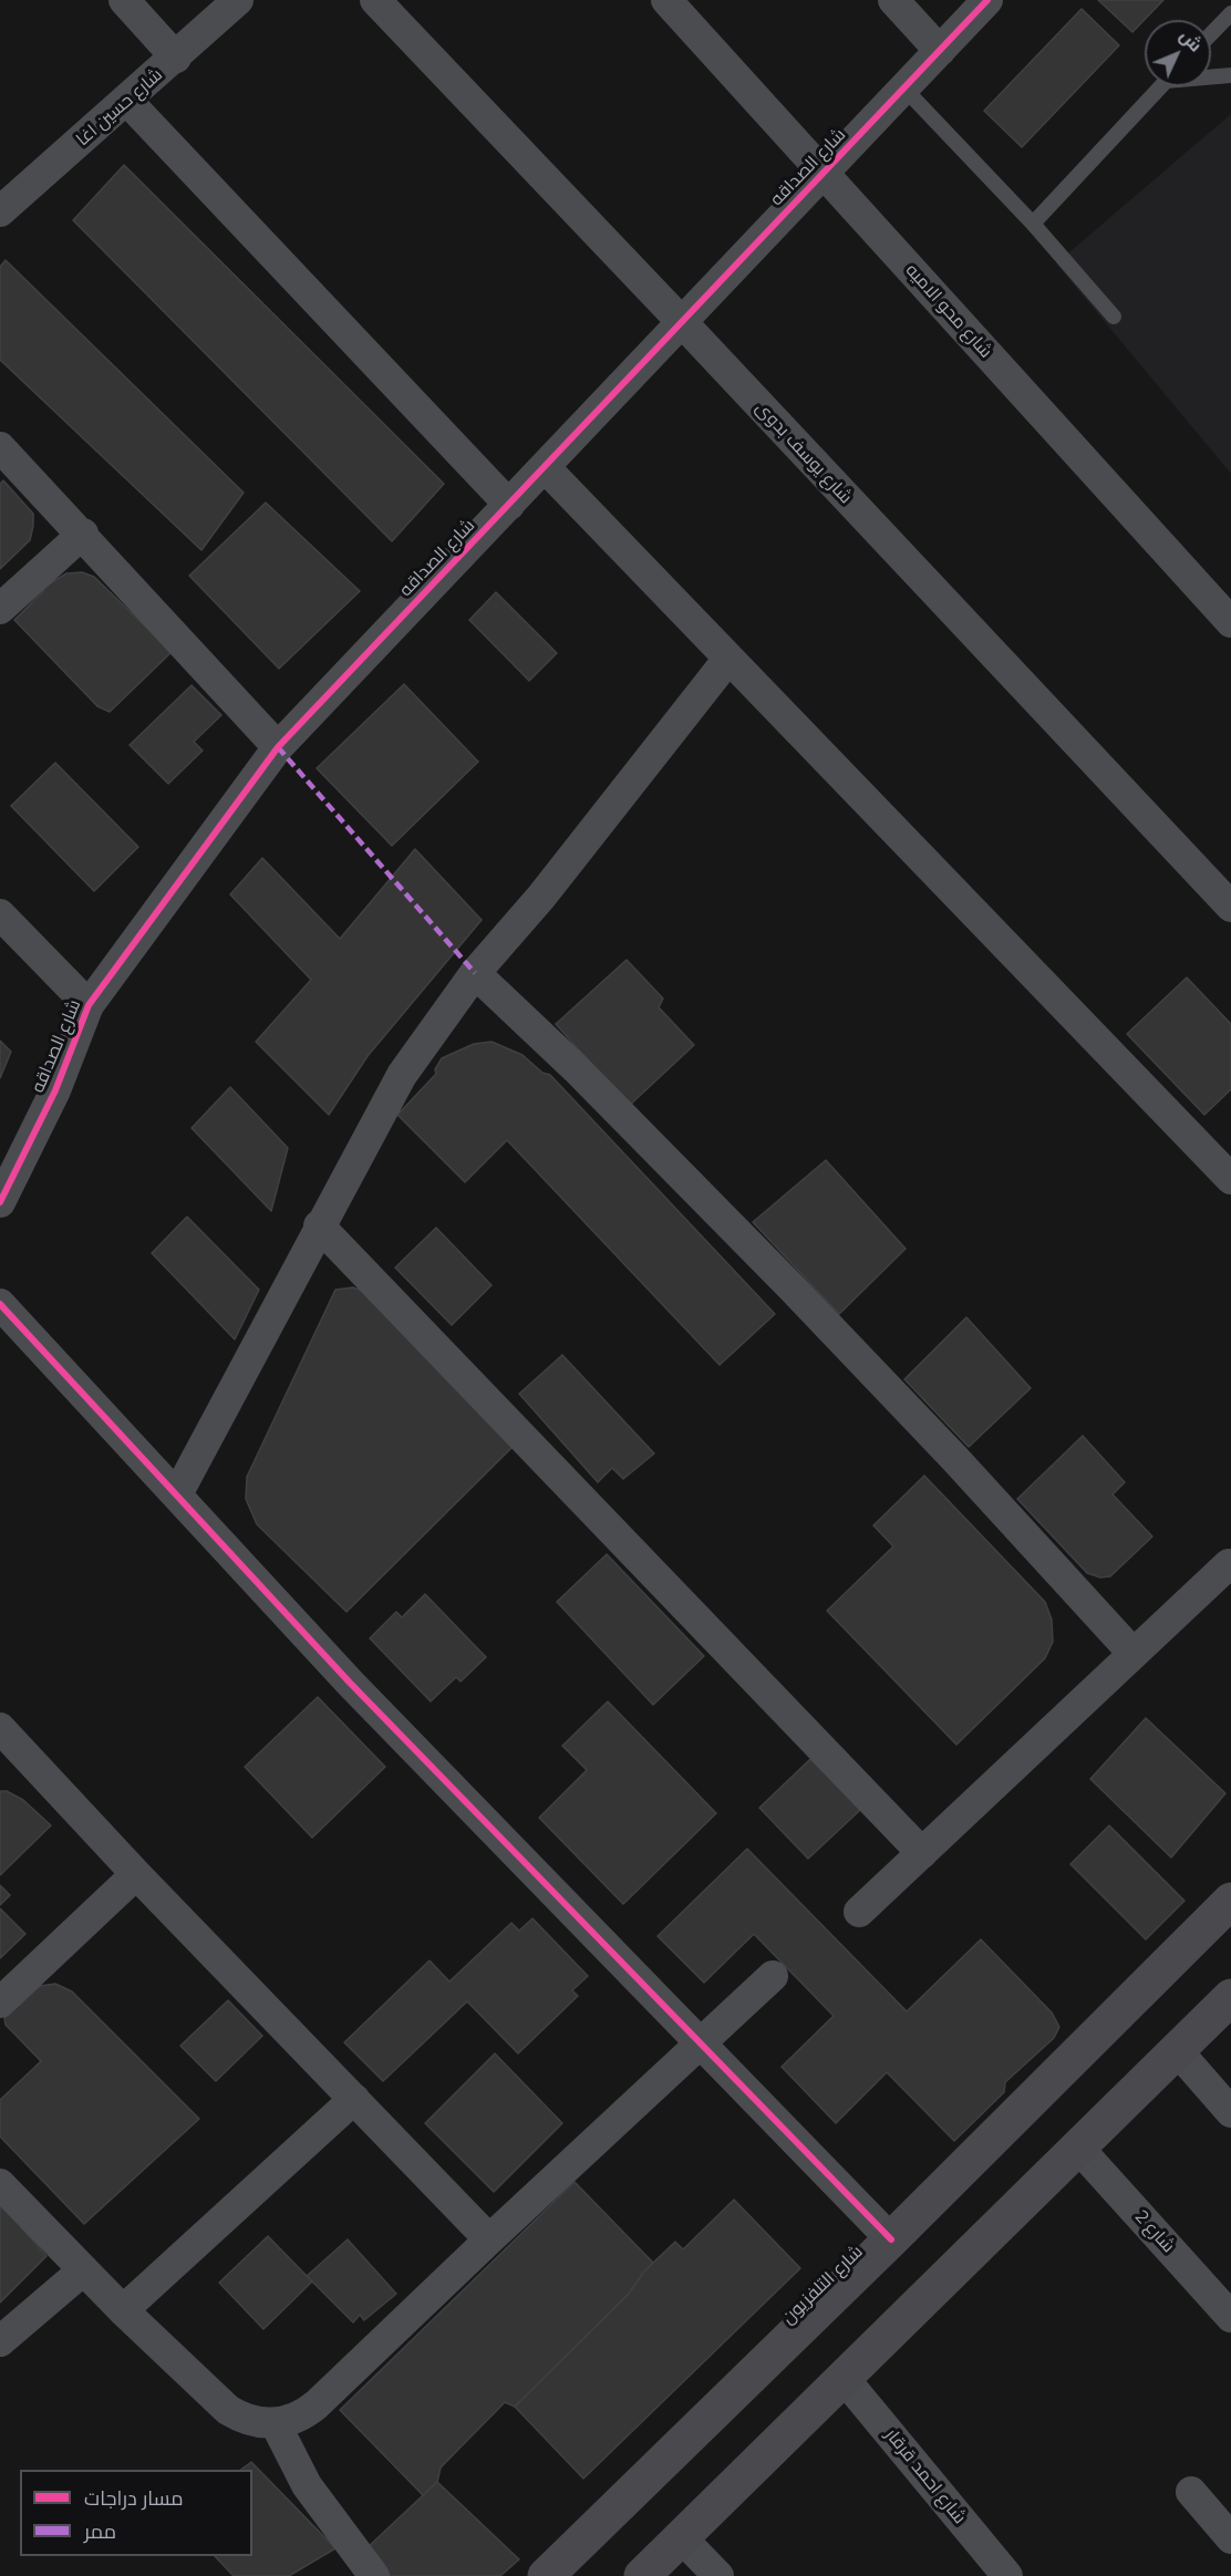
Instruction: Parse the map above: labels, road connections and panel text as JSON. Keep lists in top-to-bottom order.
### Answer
{
  "streets": {
    "main road": ["شارع التلفزيون"],
    "street": [
      "شارع حسين اغا",
      "شارع الصداقه",
      "شارع محو الاميه",
      "شارع يوسف بدوى",
      "شارع 2",
      "شارع احمد قرقار"
    ]
  },
  "crossings": [
    ["شارع الصداقه", "شارع محو الاميه"],
    ["شارع الصداقه", "شارع يوسف بدوى"]
  ],
  "legend": ["مسار دراجات", "ممر"],
  "north": "top right"
}
